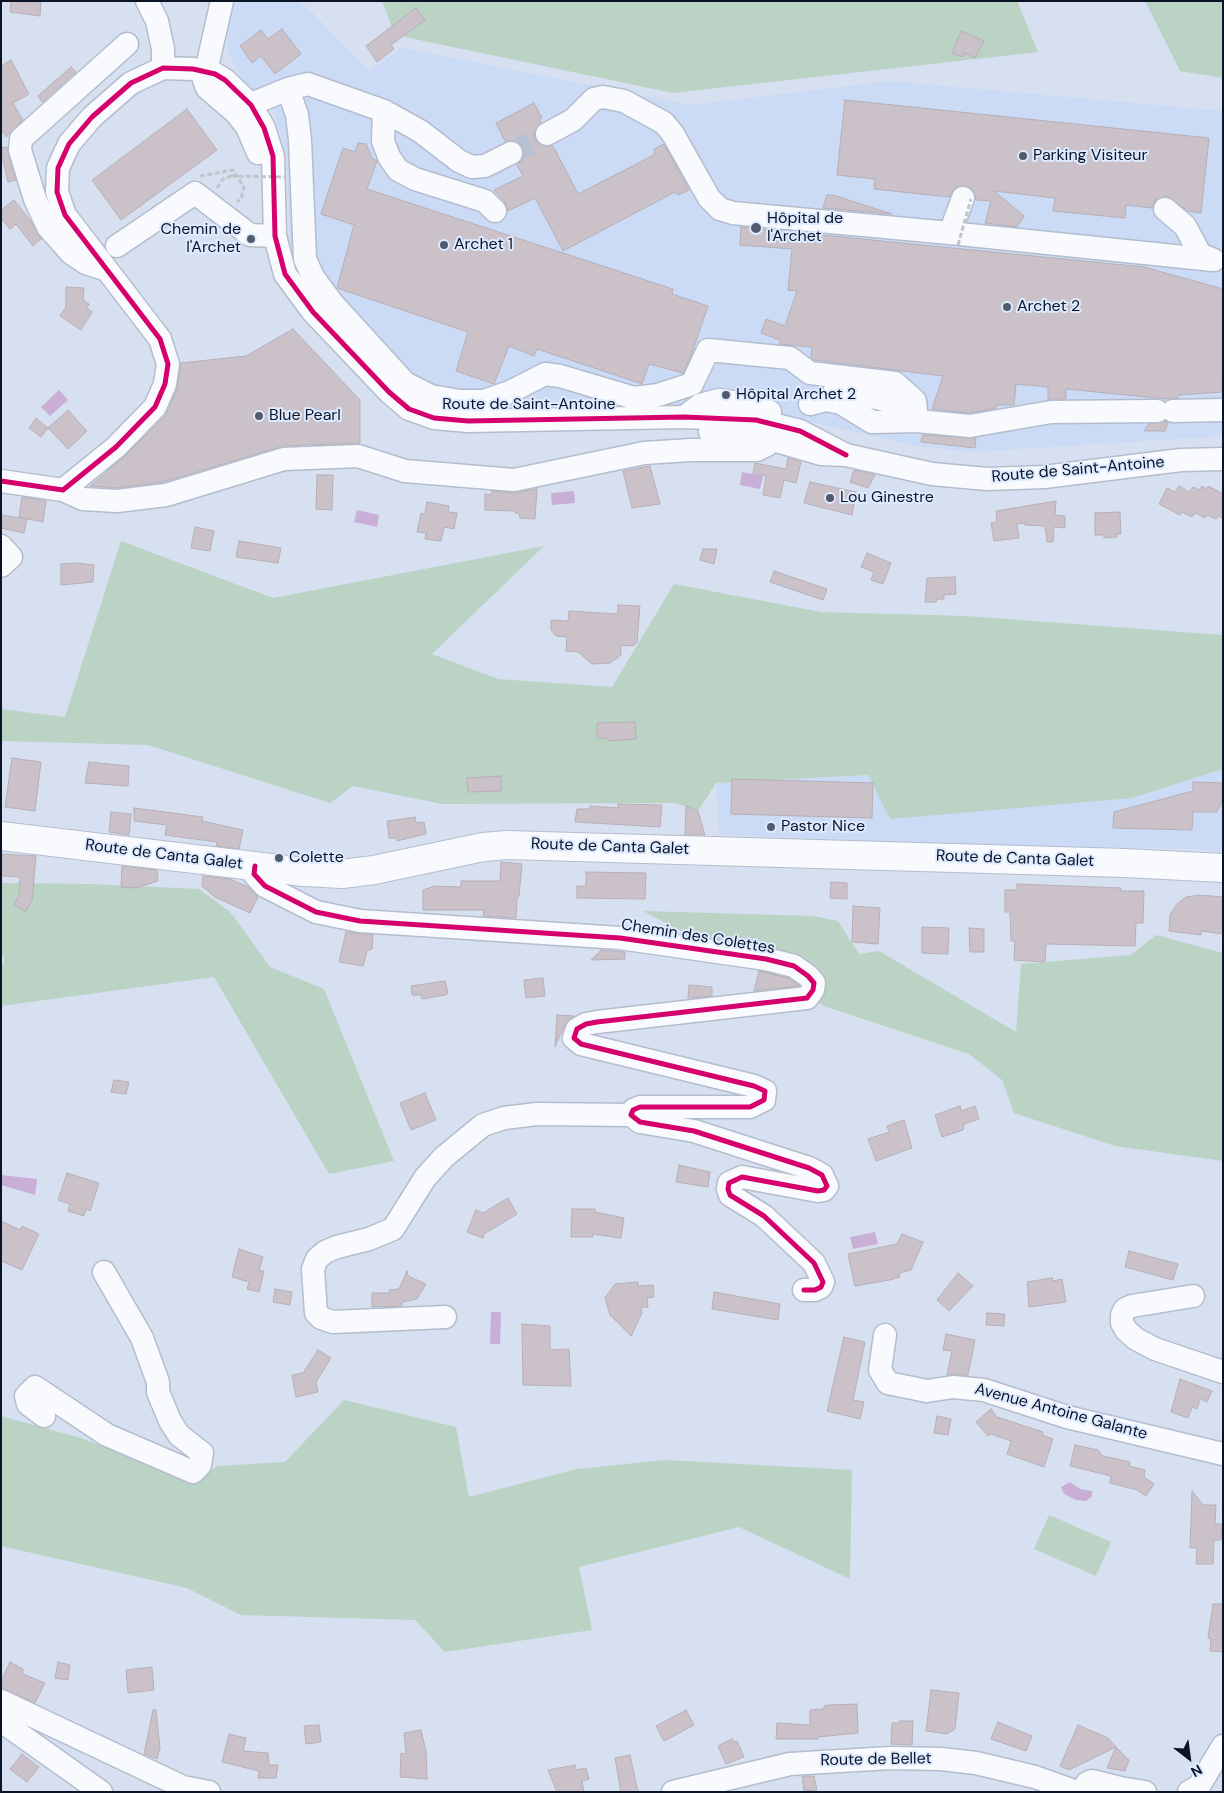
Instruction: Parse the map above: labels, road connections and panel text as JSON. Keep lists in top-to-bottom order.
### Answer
{
  "streets": {
    "main road": ["Route de Canta Galet"],
    "street": [
      "Route de Saint-Antoine",
      "Chemin des Colettes",
      "Avenue Antoine Galante",
      "Route de Bellet"
    ]
  },
  "crossings": [
    ["Route de Canta Galet", "Chemin des Colettes"]
  ],
  "places": [
    "Parking Visiteur",
    "Hôpital de l'Archet",
    "Chemin de l'Archet",
    "Archet 1",
    "Archet 2",
    "Hôpital Archet 2",
    "Blue Pearl",
    "Lou Ginestre",
    "Pastor Nice",
    "Colette"
  ],
  "north": "bottom right"
}
